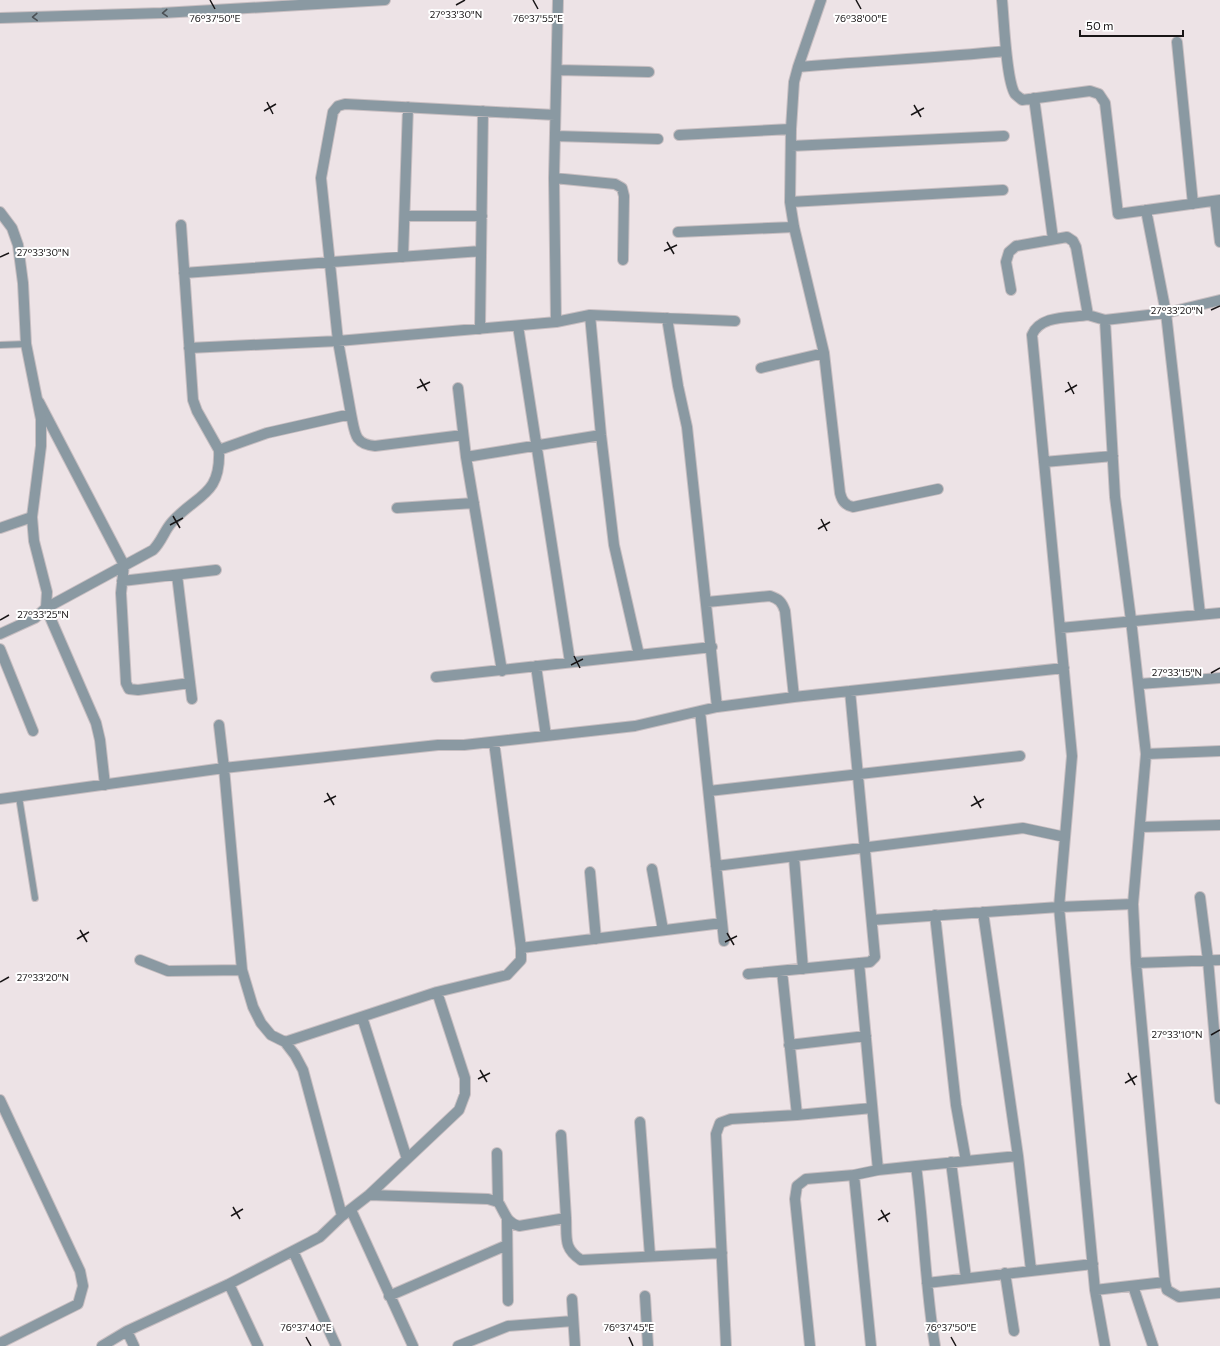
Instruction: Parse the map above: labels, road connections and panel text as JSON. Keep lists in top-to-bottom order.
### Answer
{
  "scale_bar": "50 m",
  "coordinates": [
    "27°33'30\"N",
    "76°37'50\"E",
    "76°37'55\"E",
    "76°38'00\"E",
    "27°33'20\"N",
    "27°33'25\"N",
    "27°33'15\"N",
    "27°33'10\"N",
    "76°37'40\"E",
    "76°37'45\"E"
  ]
}
